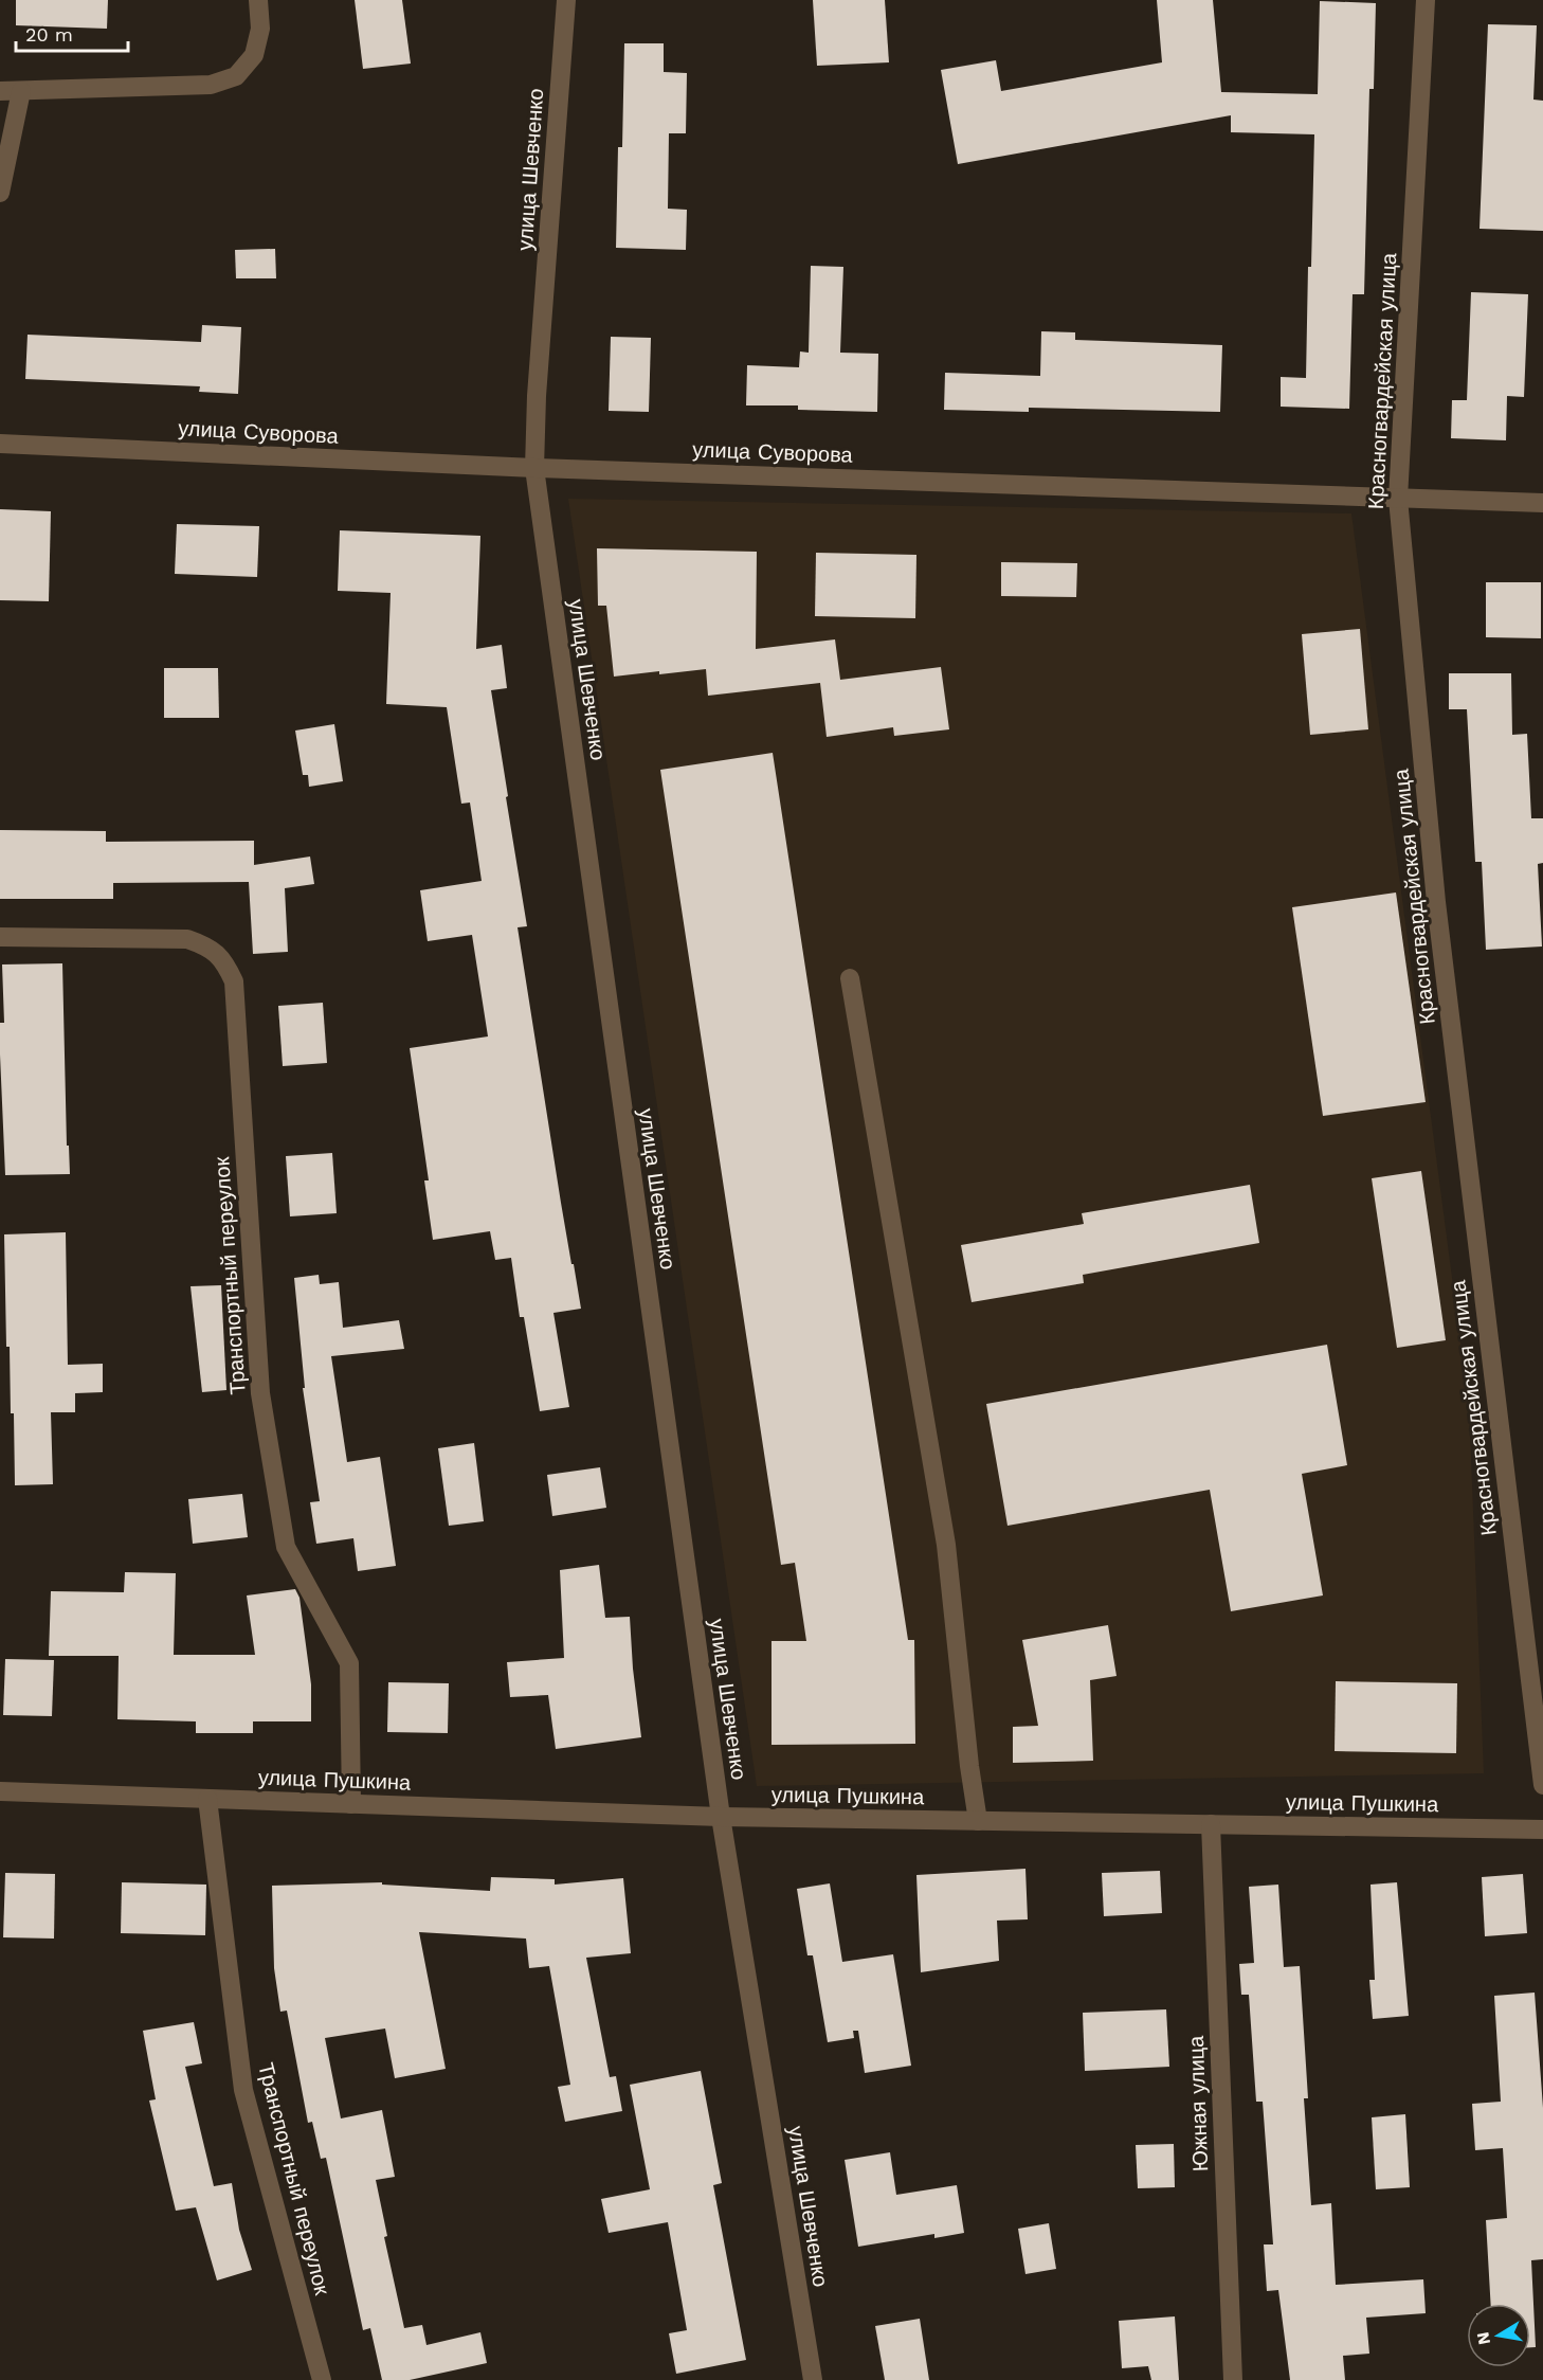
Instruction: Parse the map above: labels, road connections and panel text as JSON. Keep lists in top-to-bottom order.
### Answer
{
  "streets": {
    "street": [
      "улица Шевченко",
      "Красногвардейская улица",
      "улица Суворова",
      "Транспортный переулок",
      "улица Пушкина",
      "Южная улица"
    ]
  },
  "crossings": [
    ["улица Шевченко", "улица Суворова"],
    ["улица Шевченко", "улица Пушкина"],
    ["Красногвардейская улица", "улица Суворова"],
    ["Транспортный переулок", "улица Пушкина"],
    ["улица Пушкина", "Южная улица"]
  ],
  "scale_bar": "20 m",
  "north": "left"
}
